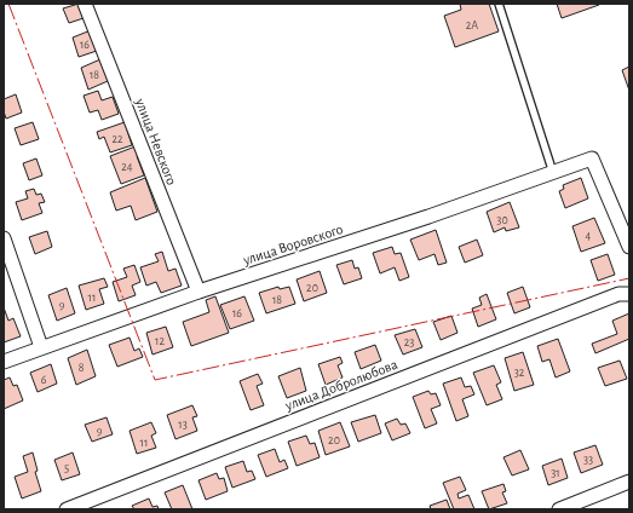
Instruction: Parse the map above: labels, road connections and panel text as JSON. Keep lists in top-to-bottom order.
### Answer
{
  "streets": {
    "street": ["улица Невского", "улица Воровского", "улица Добролюбова"]
  },
  "crossings": [
    ["улица Невского", "улица Воровского"]
  ],
  "house_numbers": [
    "2А",
    "16",
    "18",
    "22",
    "24",
    "30",
    "4",
    "20",
    "11",
    "18",
    "9",
    "16",
    "12",
    "23",
    "8",
    "32",
    "6",
    "13",
    "9",
    "20",
    "11",
    "33",
    "5",
    "31"
  ]
}
